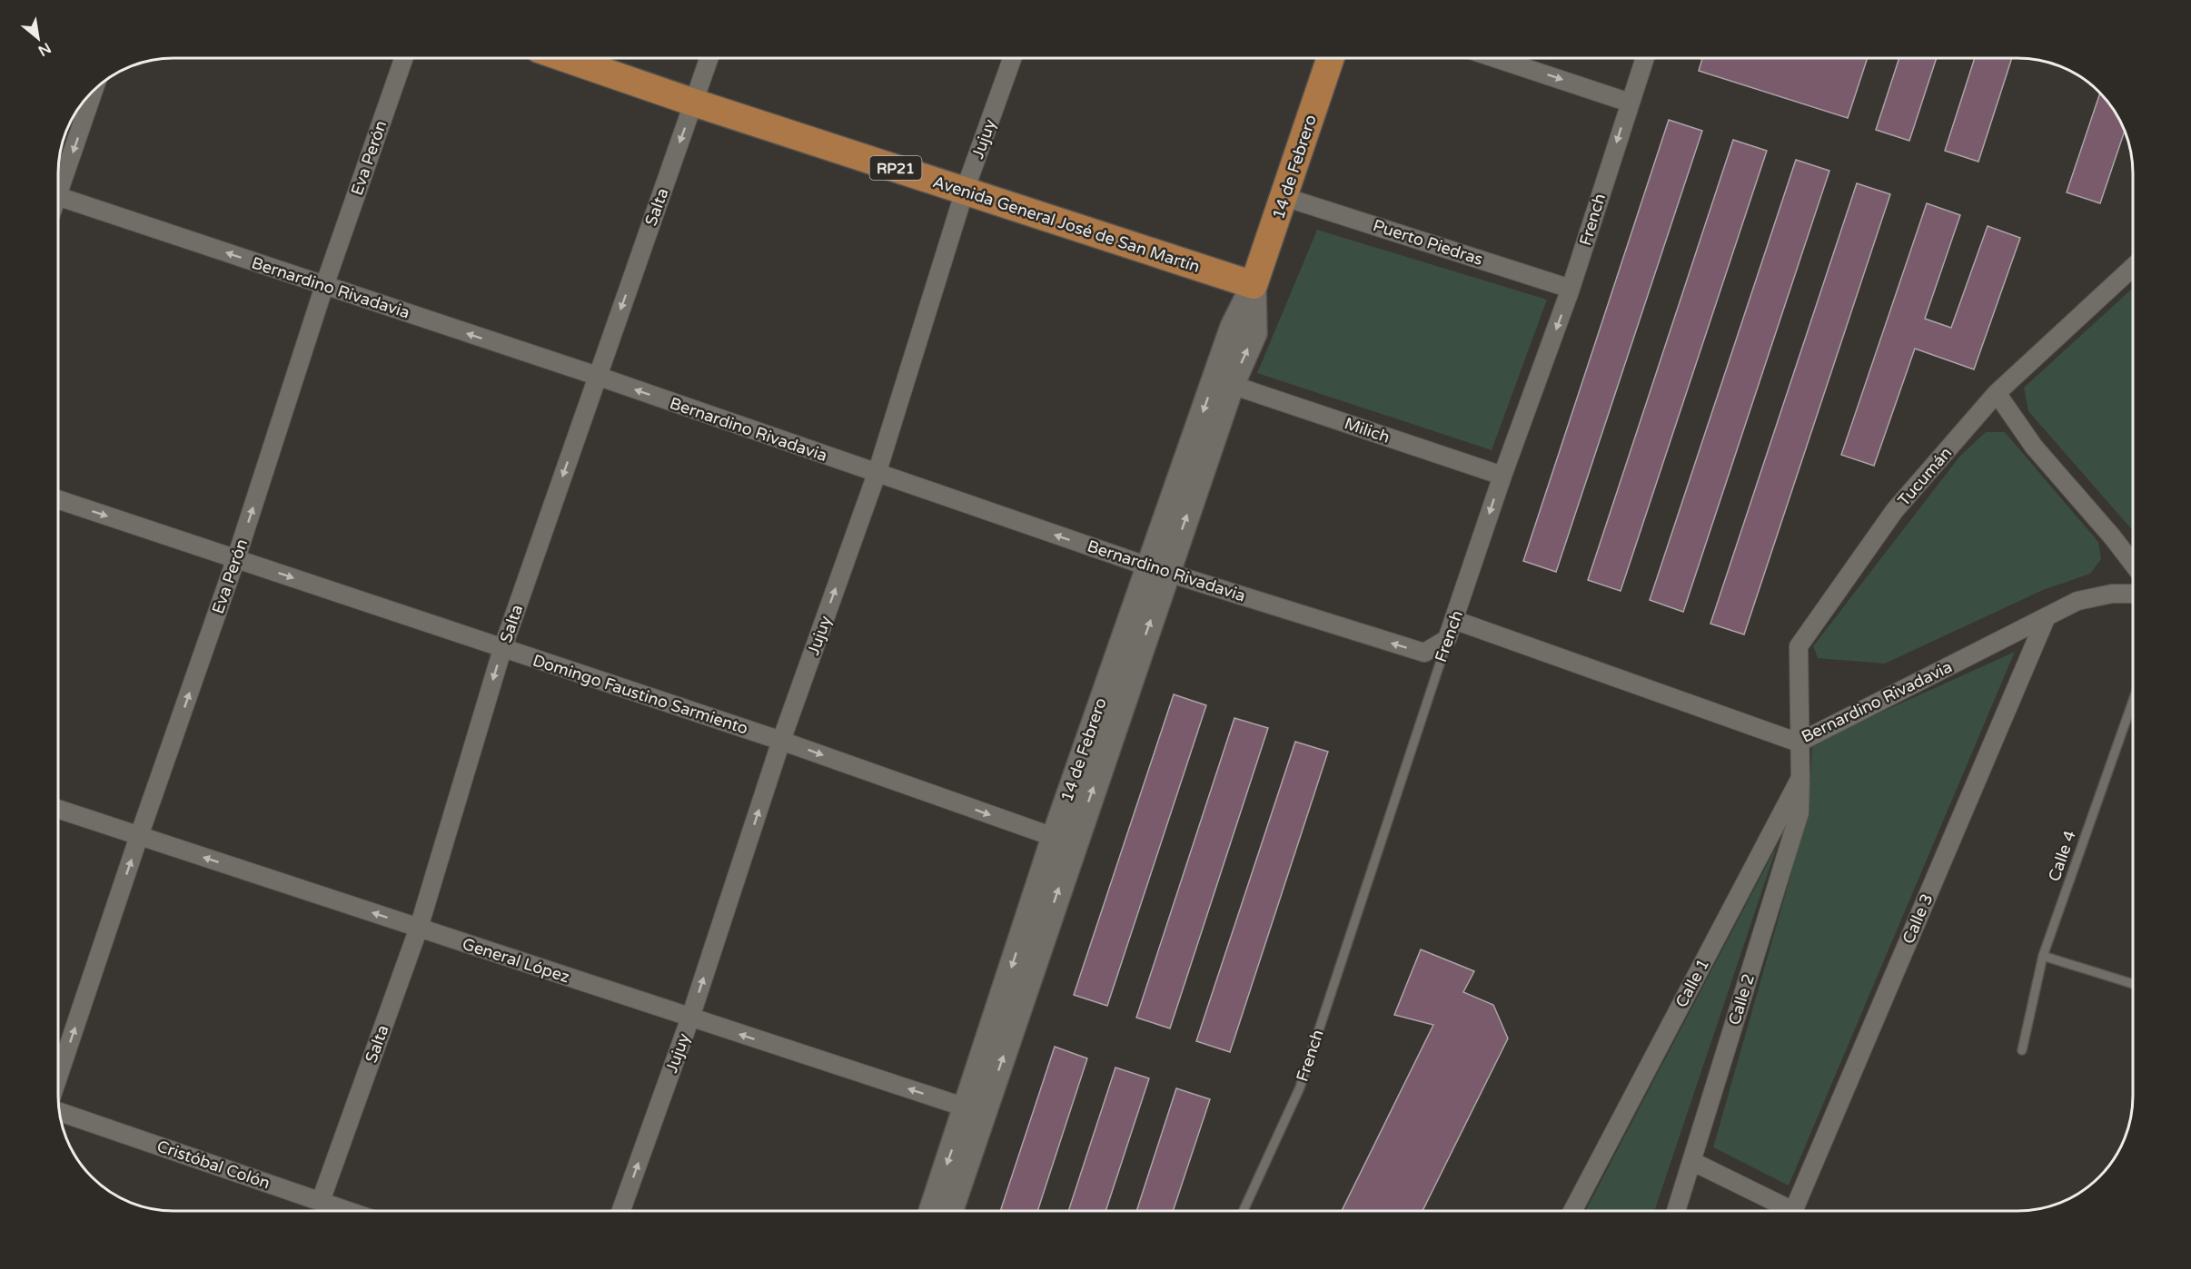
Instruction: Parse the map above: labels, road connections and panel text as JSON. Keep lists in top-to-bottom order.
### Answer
{
  "streets": {
    "main road": ["14 de Febrero", "RP21", "Avenida General José de San Martín"],
    "street": [
      "Jujuy",
      "Eva Perón",
      "Salta",
      "French",
      "Puerto Piedras",
      "Bernardino Rivadavia",
      "Milich",
      "Tucumán",
      "Domingo Faustino Sarmiento",
      "Calle 3",
      "General López",
      "Calle 1",
      "Calle 2",
      "Cristóbal Colón"
    ],
    "lane": ["Calle 4"]
  },
  "crossings": [
    ["Jujuy", "Avenida General José de San Martín"],
    ["Jujuy", "Bernardino Rivadavia"],
    ["Jujuy", "Domingo Faustino Sarmiento"],
    ["Jujuy", "General López"],
    ["Eva Perón", "Bernardino Rivadavia"],
    ["Eva Perón", "Domingo Faustino Sarmiento"],
    ["Eva Perón", "General López"],
    ["14 de Febrero", "Avenida General José de San Martín"],
    ["14 de Febrero", "Puerto Piedras"],
    ["14 de Febrero", "Bernardino Rivadavia"],
    ["14 de Febrero", "Milich"],
    ["14 de Febrero", "Domingo Faustino Sarmiento"],
    ["14 de Febrero", "General López"],
    ["Salta", "Avenida General José de San Martín"],
    ["Salta", "Bernardino Rivadavia"],
    ["Salta", "Domingo Faustino Sarmiento"],
    ["Salta", "General López"],
    ["Salta", "Cristóbal Colón"],
    ["French", "Puerto Piedras"],
    ["French", "Bernardino Rivadavia"],
    ["French", "Milich"],
    ["Bernardino Rivadavia", "Tucumán"],
    ["Bernardino Rivadavia", "Calle 3"],
    ["Calle 1", "Calle 2"]
  ],
  "one_way": [
    "Jujuy",
    "Eva Perón",
    "Salta",
    "French",
    "Bernardino Rivadavia",
    "Domingo Faustino Sarmiento",
    "General López"
  ],
  "north": "bottom right"
}
